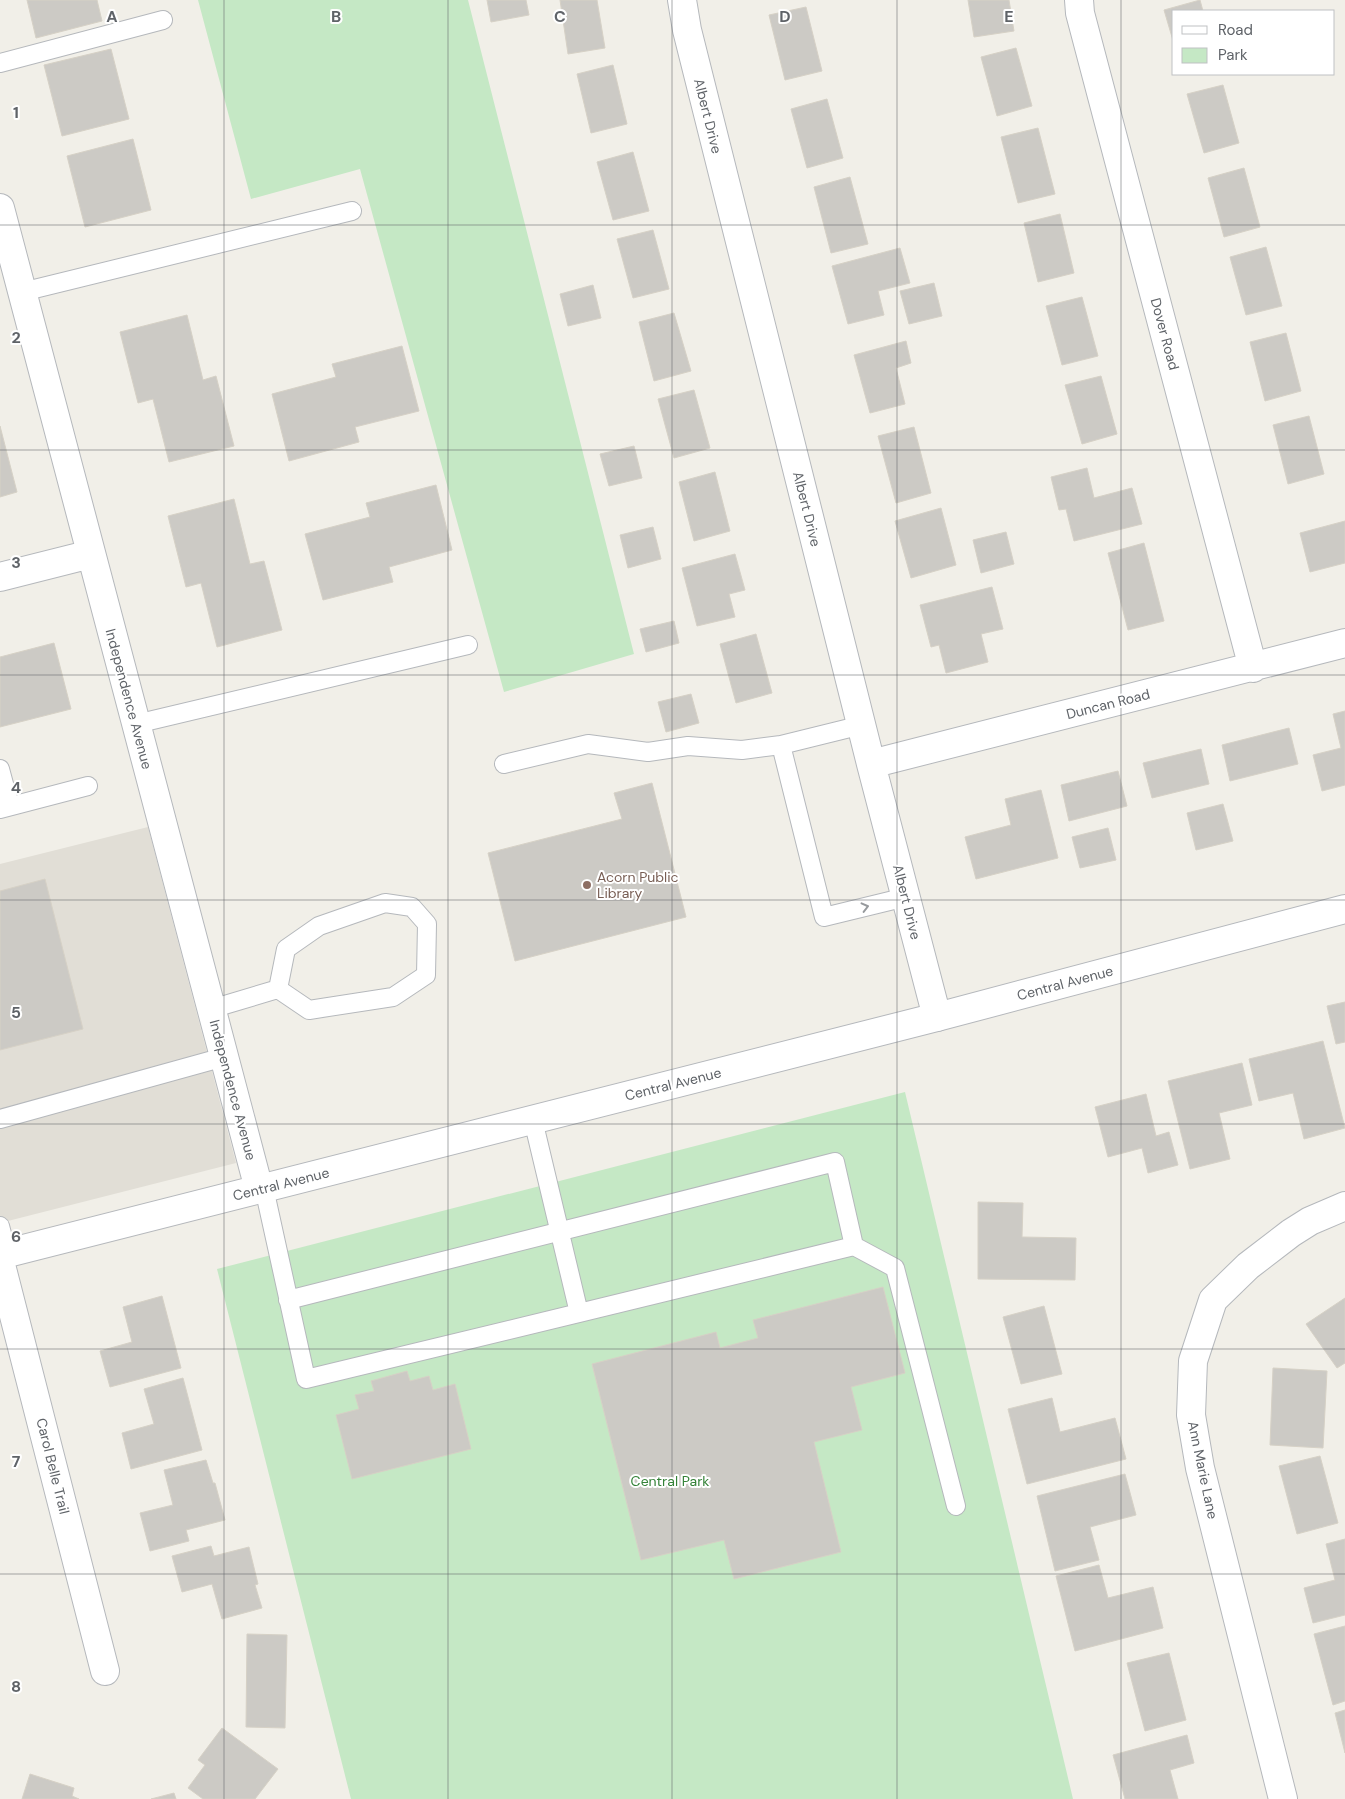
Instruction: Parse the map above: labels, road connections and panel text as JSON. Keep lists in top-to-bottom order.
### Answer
{
  "streets": {
    "street": [
      "Albert Drive",
      "Dover Road",
      "Independence Avenue",
      "Duncan Road",
      "Central Avenue",
      "Carol Belle Trail",
      "Ann Marie Lane"
    ]
  },
  "crossings": [
    ["Albert Drive", "Duncan Road"],
    ["Albert Drive", "Central Avenue"],
    ["Dover Road", "Duncan Road"],
    ["Independence Avenue", "Central Avenue"],
    ["Central Avenue", "Carol Belle Trail"]
  ],
  "parks": ["Central Park"],
  "places": ["Acorn Public Library"],
  "legend": ["Road", "Park"],
  "grid": {
    "columns": [
      "A",
      "B",
      "C",
      "D",
      "E"
    ],
    "rows": [
      "1",
      "2",
      "3",
      "4",
      "5",
      "6",
      "7",
      "8"
    ]
  }
}
